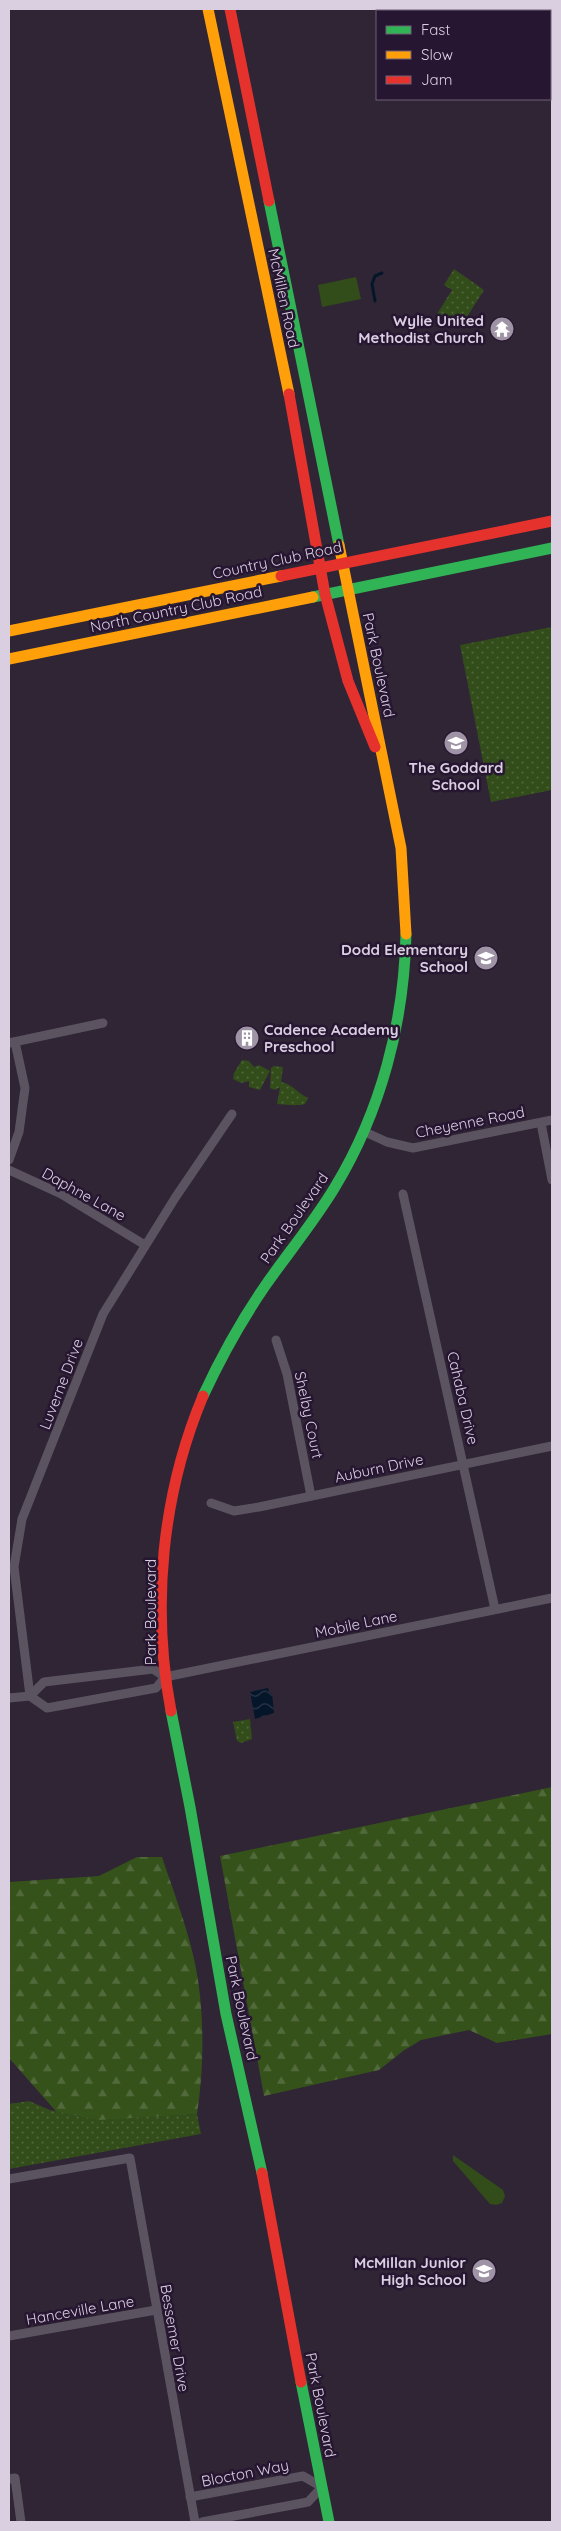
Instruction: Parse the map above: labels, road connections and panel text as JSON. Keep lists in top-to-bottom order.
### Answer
{
  "streets": {
    "main road": [
      "McMillen Road",
      "Country Club Road",
      "North Country Club Road",
      "Park Boulevard"
    ],
    "street": [
      "Cheyenne Road",
      "Daphne Lane",
      "Luverne Drive",
      "Cahaba Drive",
      "Shelby Court",
      "Auburn Drive",
      "Mobile Lane",
      "Hanceville Lane",
      "Bessemer Drive",
      "Blocton Way"
    ]
  },
  "crossings": [
    ["McMillen Road", "Country Club Road"],
    ["McMillen Road", "North Country Club Road"],
    ["McMillen Road", "Park Boulevard"],
    ["Country Club Road", "Park Boulevard"],
    ["North Country Club Road", "Park Boulevard"],
    ["Park Boulevard", "Cheyenne Road"],
    ["Park Boulevard", "Mobile Lane"],
    ["Park Boulevard", "Blocton Way"],
    ["Daphne Lane", "Luverne Drive"],
    ["Cahaba Drive", "Auburn Drive"],
    ["Cahaba Drive", "Mobile Lane"],
    ["Shelby Court", "Auburn Drive"],
    ["Hanceville Lane", "Bessemer Drive"],
    ["Bessemer Drive", "Blocton Way"]
  ],
  "places": {
    "temple": ["Wylie United Methodist Church"],
    "school or university": ["The Goddard School", "Dodd Elementary School", "McMillan Junior High School"],
    "building": ["Cadence Academy Preschool"]
  },
  "legend": ["Fast", "Slow", "Jam"]
}
